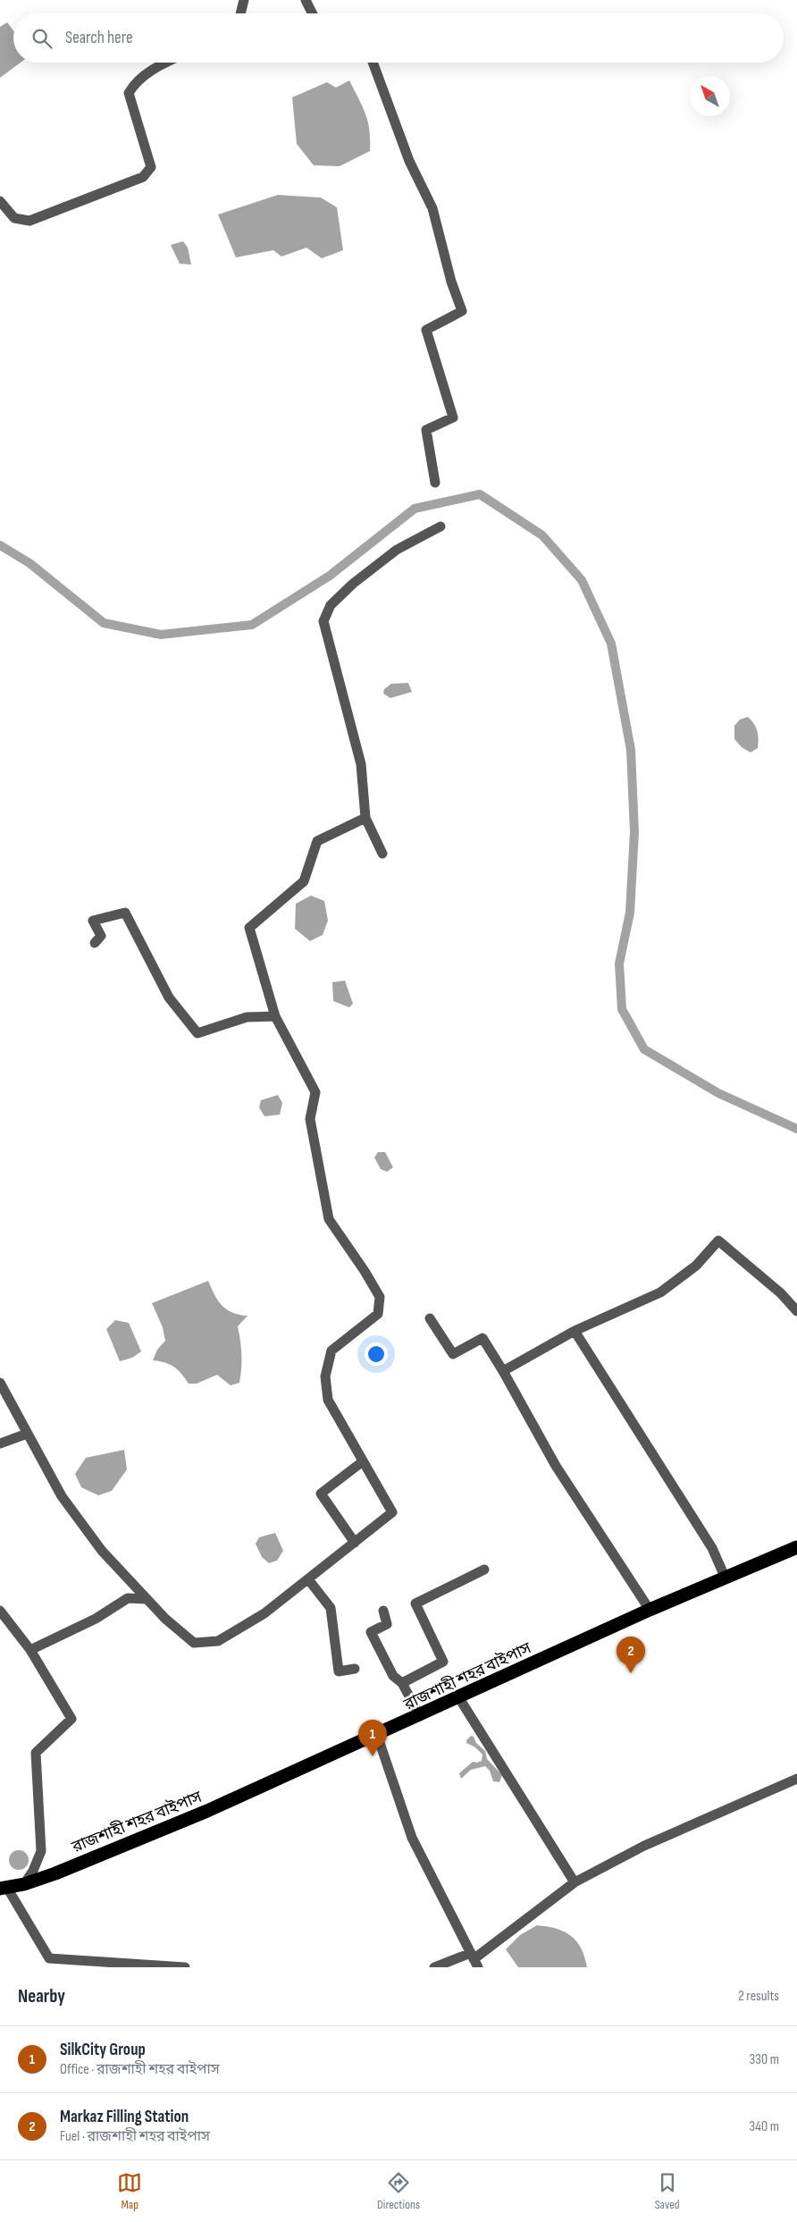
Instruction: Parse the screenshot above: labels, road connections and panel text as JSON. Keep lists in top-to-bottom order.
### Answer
{
  "streets": {
    "highway": ["রাজশাহী শহর বাইপাস"]
  },
  "north": "top left",
  "page": {
    "search": "Search here",
    "pins": ["2", "1"],
    "heading": ["Nearby", "2 results"],
    "list": [
      {
        "mark": "1",
        "name": "SilkCity Group",
        "note": "Office · রাজশাহী শহর বাইপাস",
        "value": "330 m"
      },
      {
        "mark": "2",
        "name": "Markaz Filling Station",
        "note": "Fuel · রাজশাহী শহর বাইপাস",
        "value": "340 m"
      }
    ],
    "nav": ["Map", "Directions", "Saved"]
  }
}
